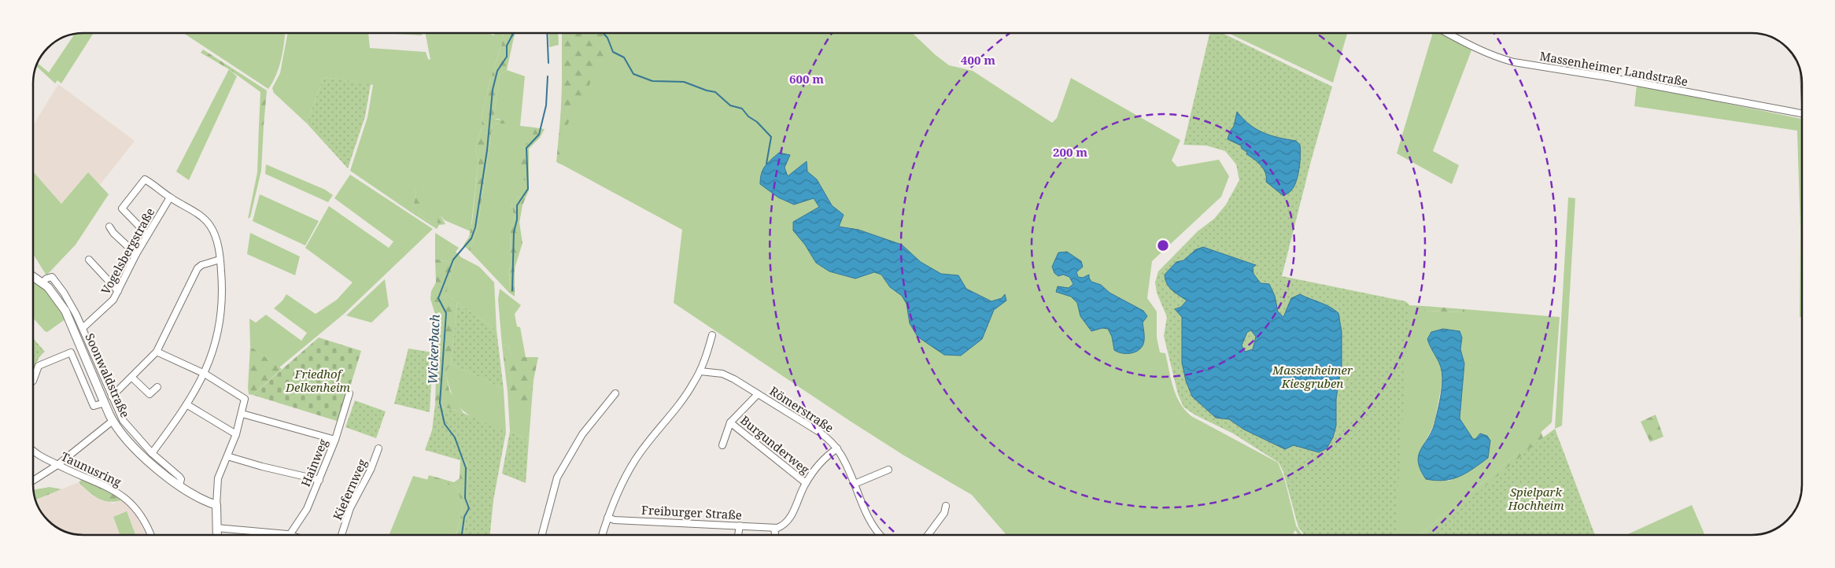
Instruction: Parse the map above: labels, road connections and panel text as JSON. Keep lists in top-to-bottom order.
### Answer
{
  "streets": {
    "main road": ["Soonwaldstraße"],
    "street": [
      "Massenheimer Landstraße",
      "Vogelsbergstraße",
      "Römerstraße",
      "Burgunderweg",
      "Hainweg",
      "Taunusring",
      "Kiefernweg",
      "Freiburger Straße"
    ]
  },
  "water": ["Wickerbach"],
  "parks": ["Massenheimer Kiesgruben", "Friedhof Delkenheim", "Spielpark Hochheim"],
  "rings": ["400 m", "600 m", "200 m"]
}
